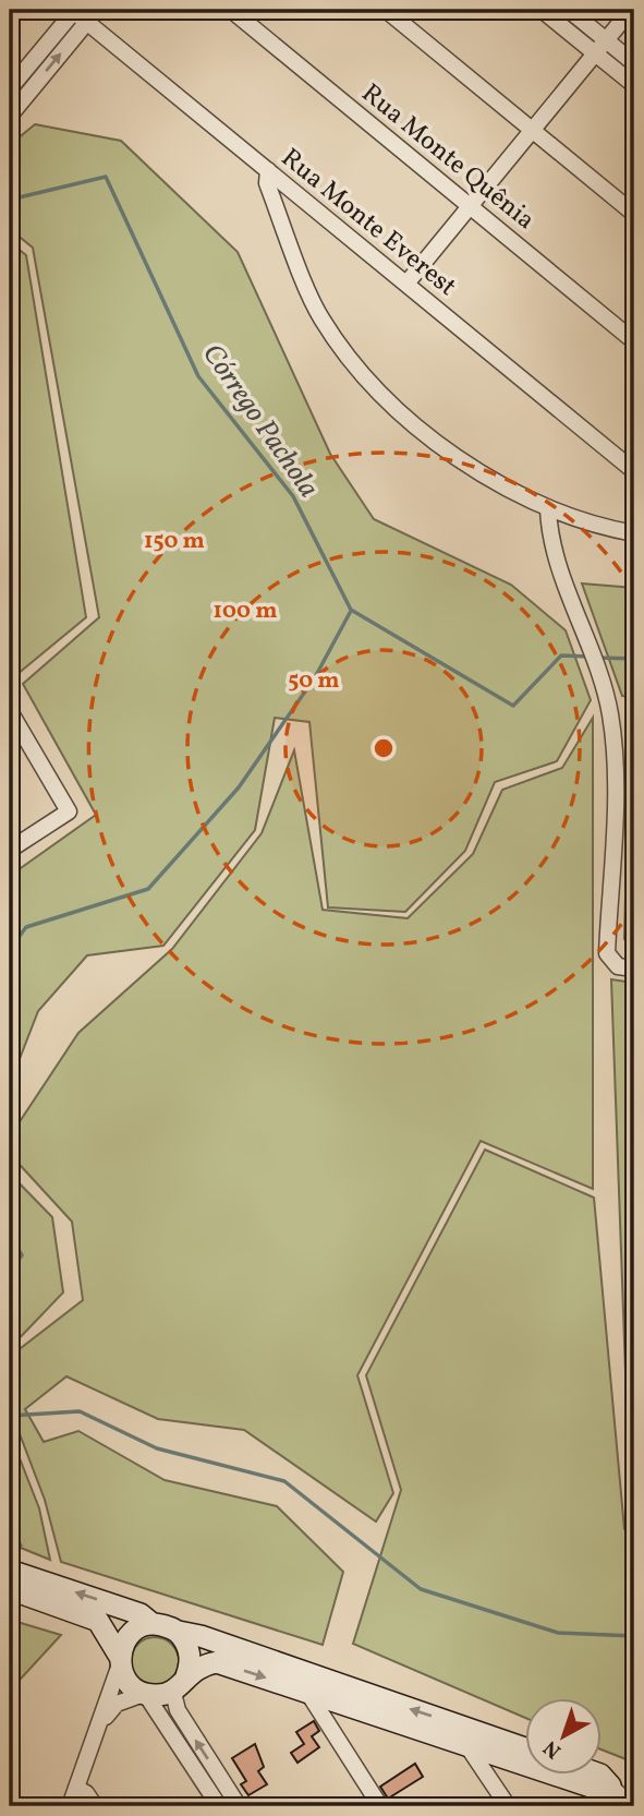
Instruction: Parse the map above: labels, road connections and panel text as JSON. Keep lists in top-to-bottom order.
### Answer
{
  "streets": {
    "street": ["Rua Monte Quênia", "Rua Monte Everest"]
  },
  "water": ["Córrego Pachola"],
  "north": "bottom left",
  "rings": ["150 m", "100 m", "50 m"]
}
